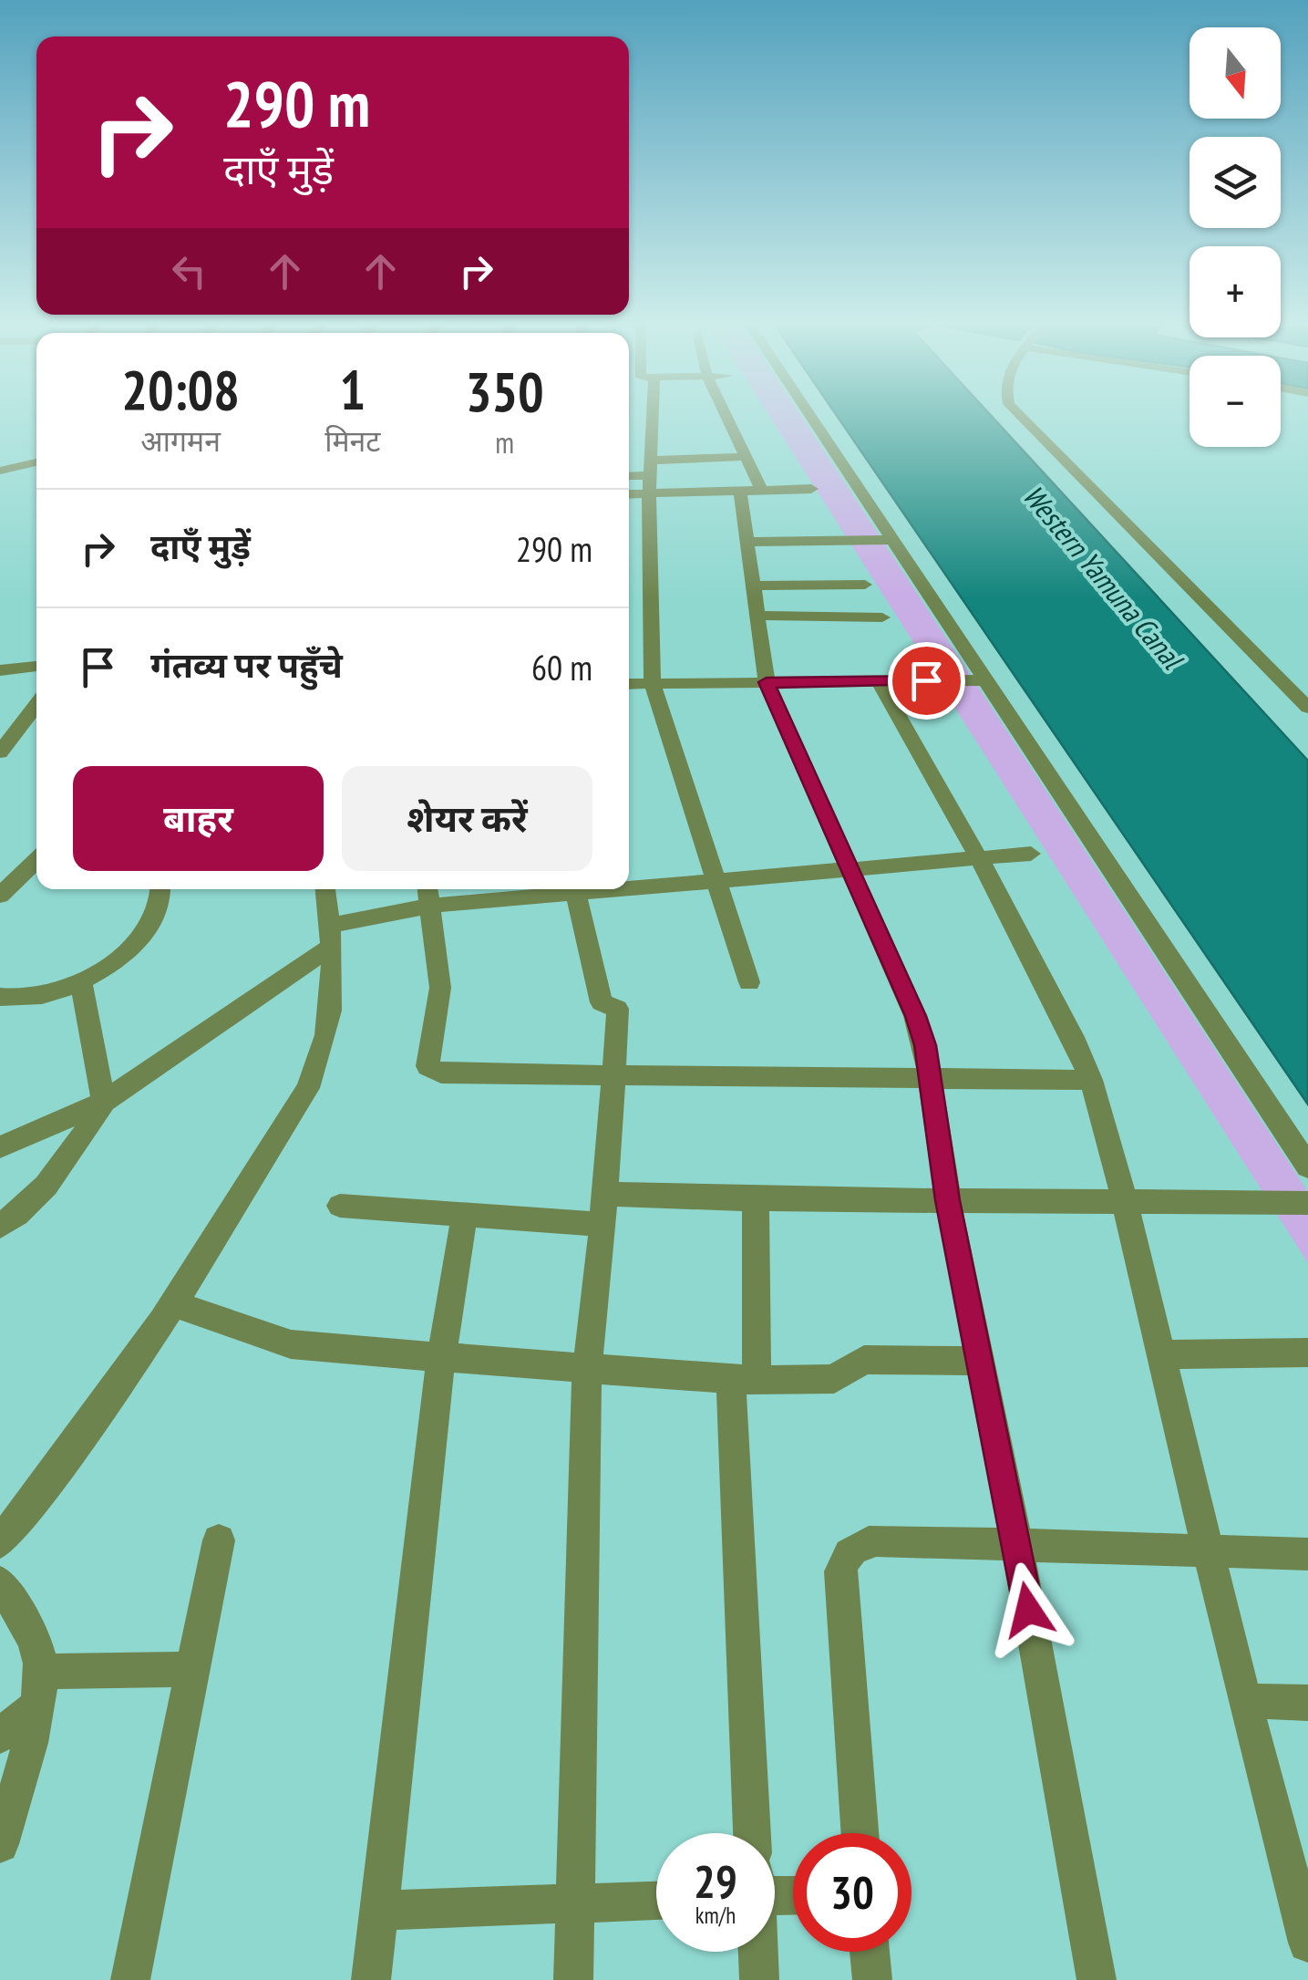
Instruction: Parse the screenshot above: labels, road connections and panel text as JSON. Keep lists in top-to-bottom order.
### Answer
{
  "water": ["Western Yamuna Canal"],
  "north": "bottom",
  "page": {
    "map_buttons": ["+", "−"],
    "turn": ["290 m", "दाएँ मुड़ें"],
    "eta": [
      "20:08",
      "आगमन",
      "1",
      "मिनट",
      "350",
      "m"
    ],
    "list": [
      {
        "name": "दाएँ मुड़ें",
        "value": "290 m"
      },
      {
        "name": "गंतव्य पर पहुँचे",
        "value": "60 m"
      }
    ],
    "buttons": ["बाहर", "शेयर करें"],
    "speed": "29 km/h",
    "limit": "30"
  }
}
